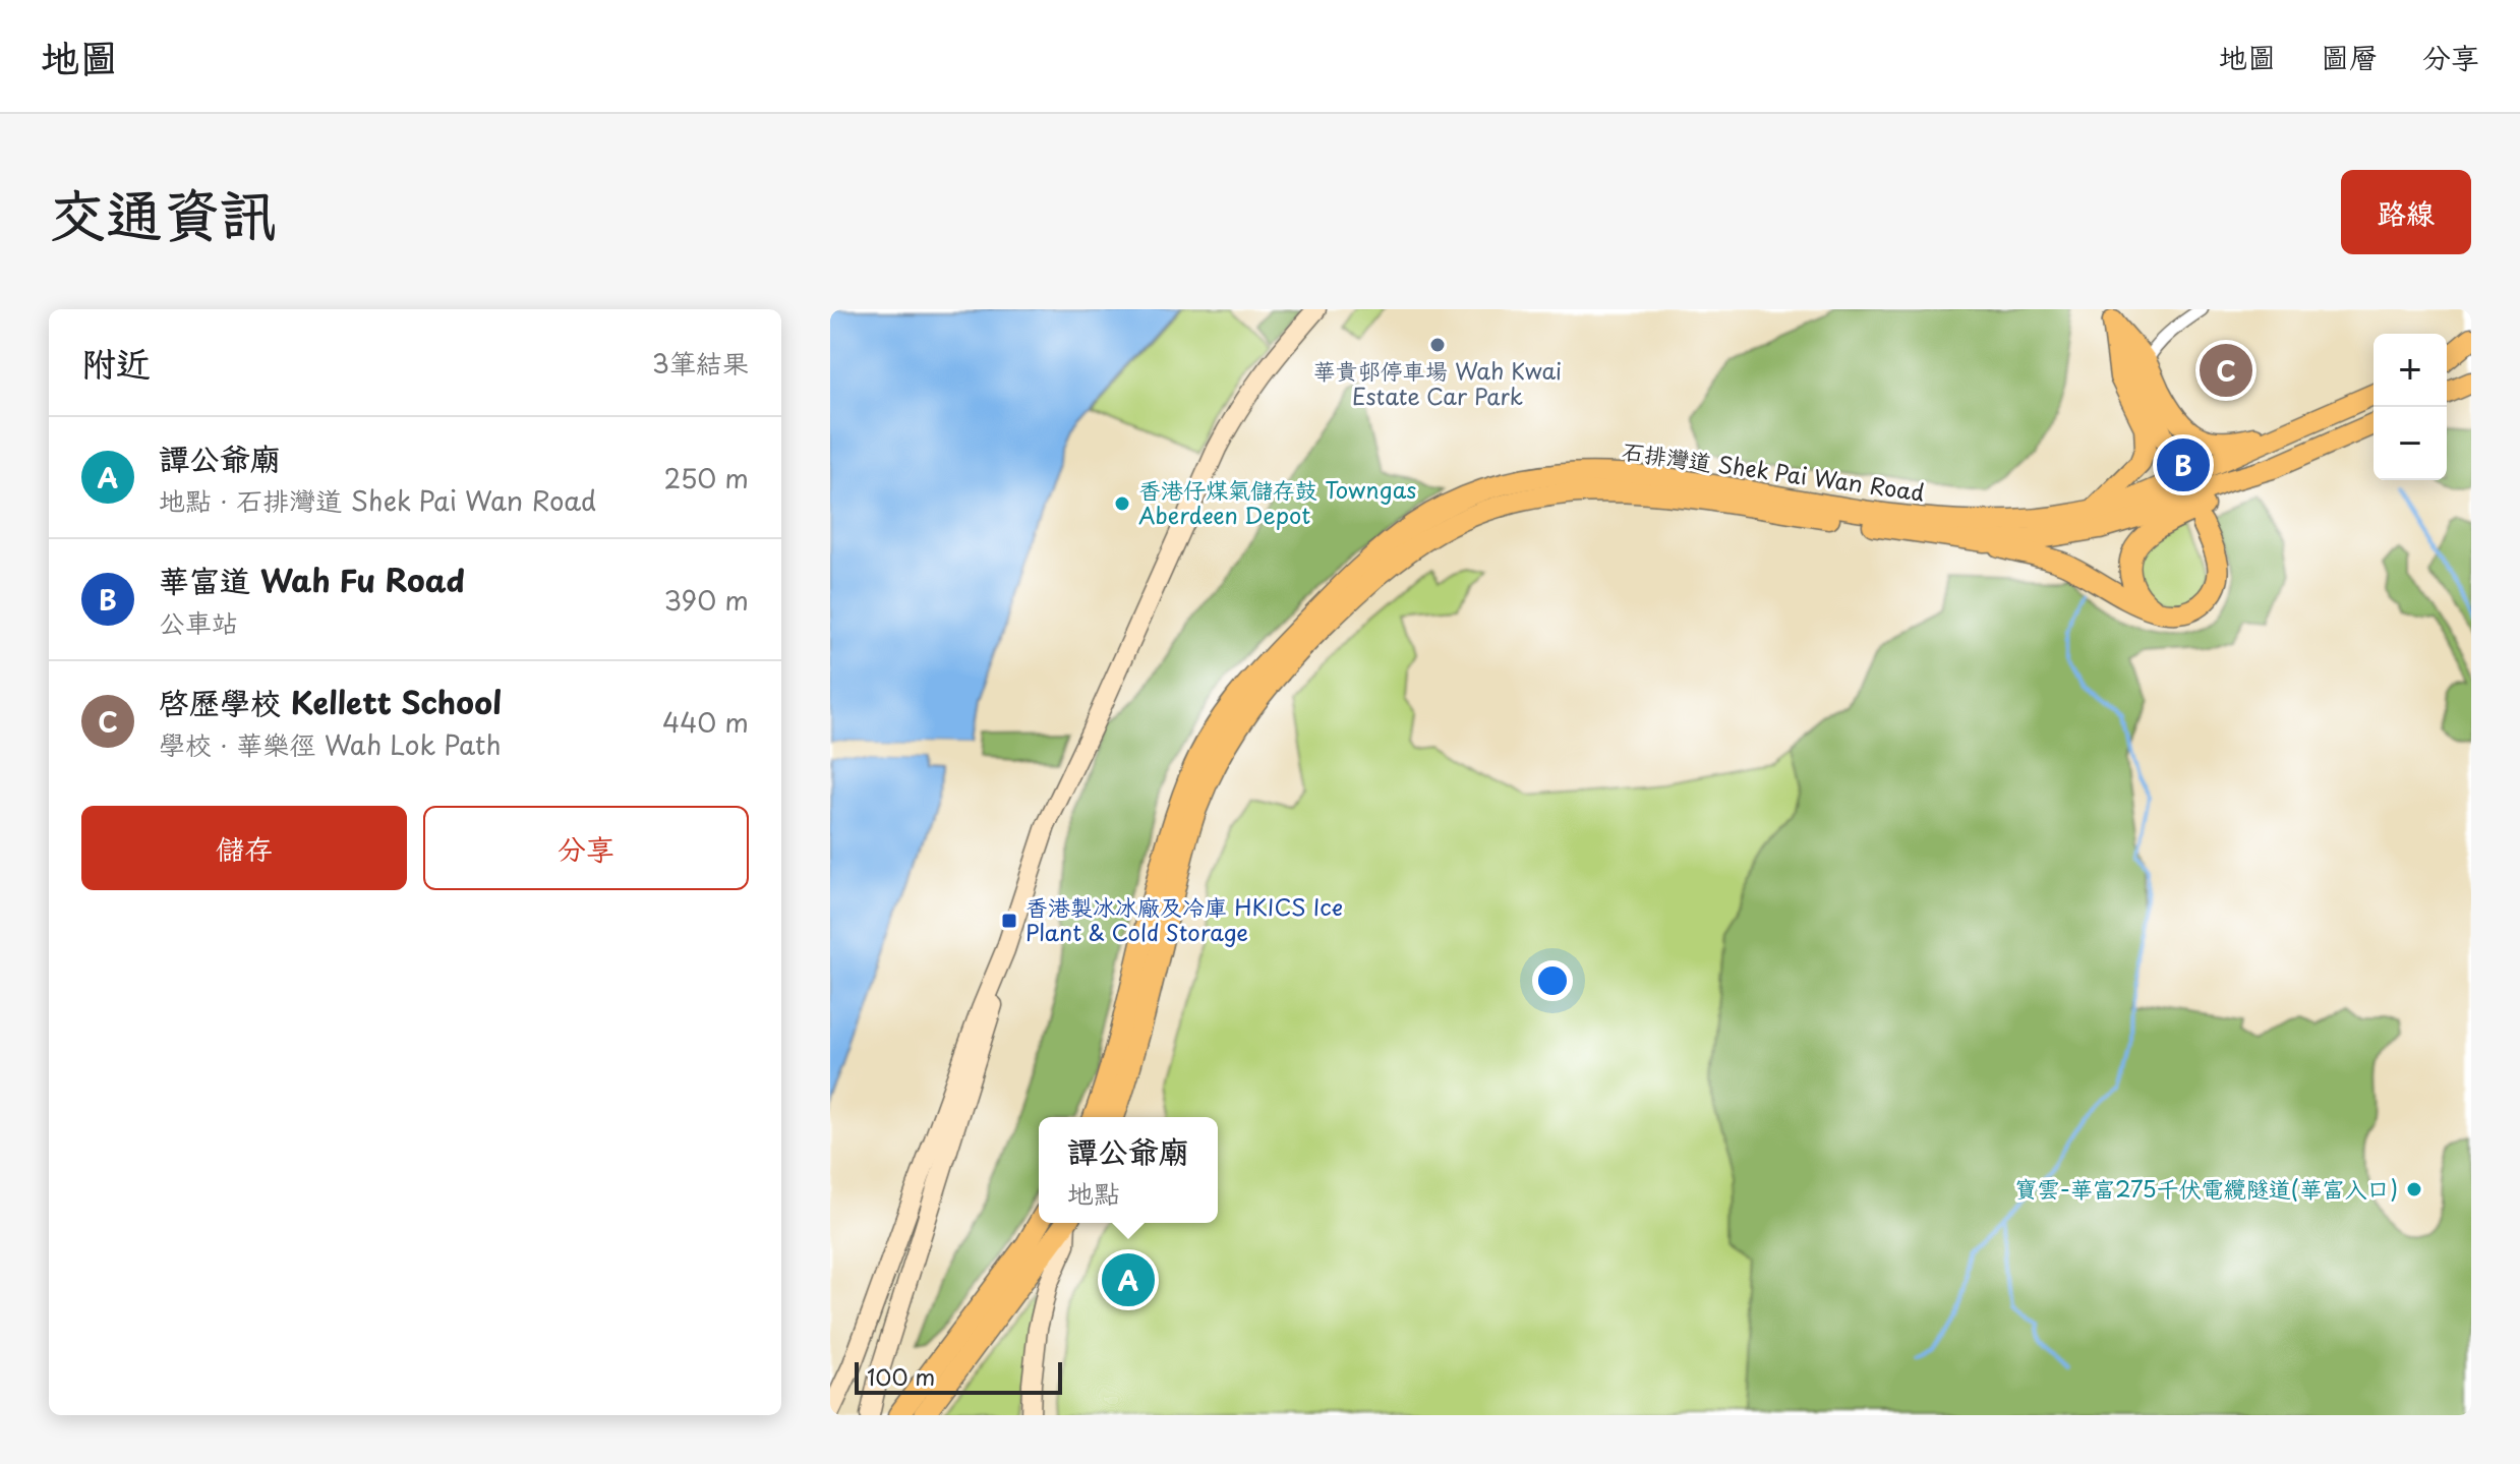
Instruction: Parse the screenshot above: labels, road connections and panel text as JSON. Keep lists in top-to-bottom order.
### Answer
{
  "streets": {
    "main road": ["石排灣道 Shek Pai Wan Road"]
  },
  "places": {
    "other": ["華貴邨停車場 Wah Kwai Estate Car Park", "香港仔煤氣儲存鼓 Towngas Aberdeen Depot", "寶雲-華富275千伏電纜隧道(華富入口)"],
    "transit": ["香港製冰冰廠及冷庫 HKICS Ice Plant & Cold Storage"]
  },
  "scale_bar": "100 m",
  "page": {
    "header": "地圖",
    "nav": ["地圖", "圖層", "分享"],
    "title": "交通資訊",
    "buttons": [
      "路線",
      ["儲存", "分享"]
    ],
    "heading": ["附近", "3筆結果"],
    "map_buttons": ["+", "−"],
    "pins": ["C", "B", "A"],
    "list": [
      {
        "mark": "A",
        "name": "譚公爺廟",
        "note": "地點 · 石排灣道 Shek Pai Wan Road",
        "value": "250 m"
      },
      {
        "mark": "B",
        "name": "華富道 Wah Fu Road",
        "note": "公車站",
        "value": "390 m"
      },
      {
        "mark": "C",
        "name": "啓歷學校 Kellett School",
        "note": "學校 · 華樂徑 Wah Lok Path",
        "value": "440 m"
      }
    ],
    "popup": ["譚公爺廟", "地點"],
    "scale": "100 m"
  }
}
